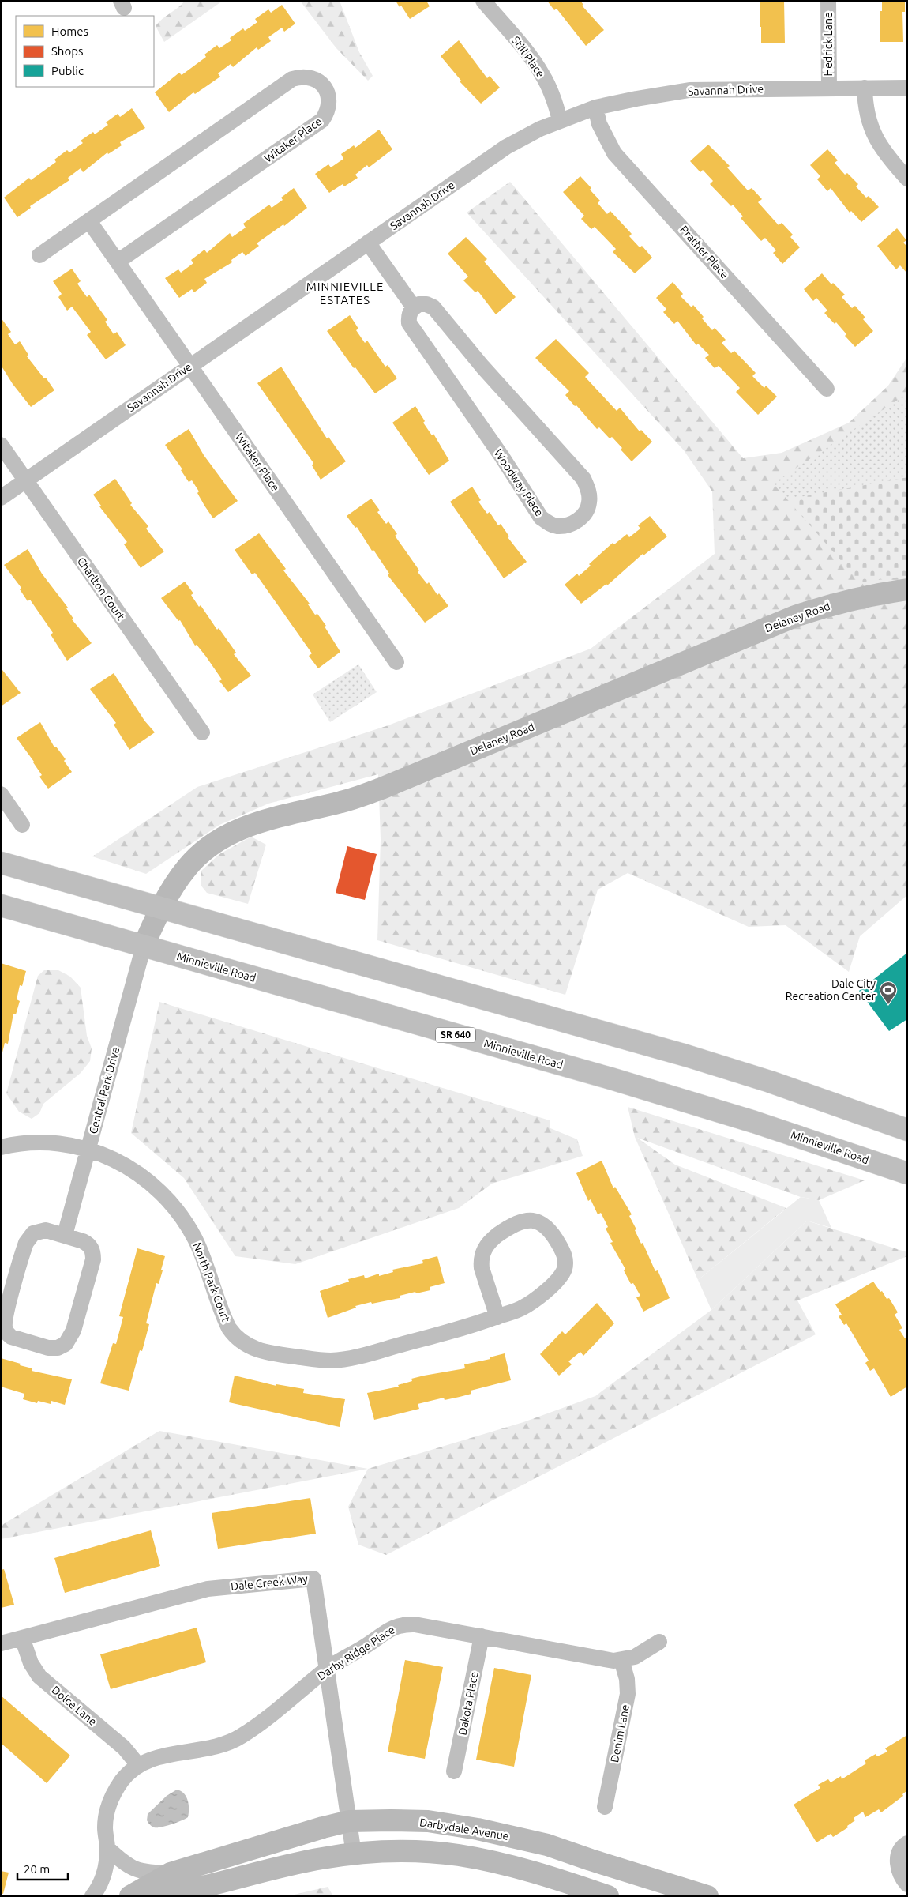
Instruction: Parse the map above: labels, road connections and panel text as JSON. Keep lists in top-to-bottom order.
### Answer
{
  "streets": {
    "main road": ["Minnieville Road", "SR 640"],
    "street": [
      "Hedrick Lane",
      "Still Place",
      "Savannah Drive",
      "Witaker Place",
      "Prather Place",
      "Woodway Place",
      "Charlton Court",
      "Delaney Road",
      "Central Park Drive",
      "North Park Court",
      "Dale Creek Way",
      "Darby Ridge Place",
      "Dakota Place",
      "Dolce Lane",
      "Denim Lane",
      "Darbydale Avenue"
    ]
  },
  "crossings": [
    ["Hedrick Lane", "Savannah Drive"],
    ["Still Place", "Savannah Drive"],
    ["Savannah Drive", "Witaker Place"],
    ["Savannah Drive", "Prather Place"],
    ["Savannah Drive", "Charlton Court"],
    ["Delaney Road", "Minnieville Road"],
    ["Delaney Road", "Central Park Drive"],
    ["Minnieville Road", "Central Park Drive"],
    ["Central Park Drive", "North Park Court"],
    ["Dale Creek Way", "Darby Ridge Place"],
    ["Dale Creek Way", "Dolce Lane"],
    ["Dale Creek Way", "Darbydale Avenue"],
    ["Darby Ridge Place", "Dakota Place"],
    ["Darby Ridge Place", "Dolce Lane"],
    ["Darby Ridge Place", "Denim Lane"]
  ],
  "districts": ["MINNIEVILLE ESTATES"],
  "places": {
    "sports": ["Dale City Recreation Center"]
  },
  "legend": ["Homes", "Shops", "Public"],
  "scale_bar": "20 m"
}
